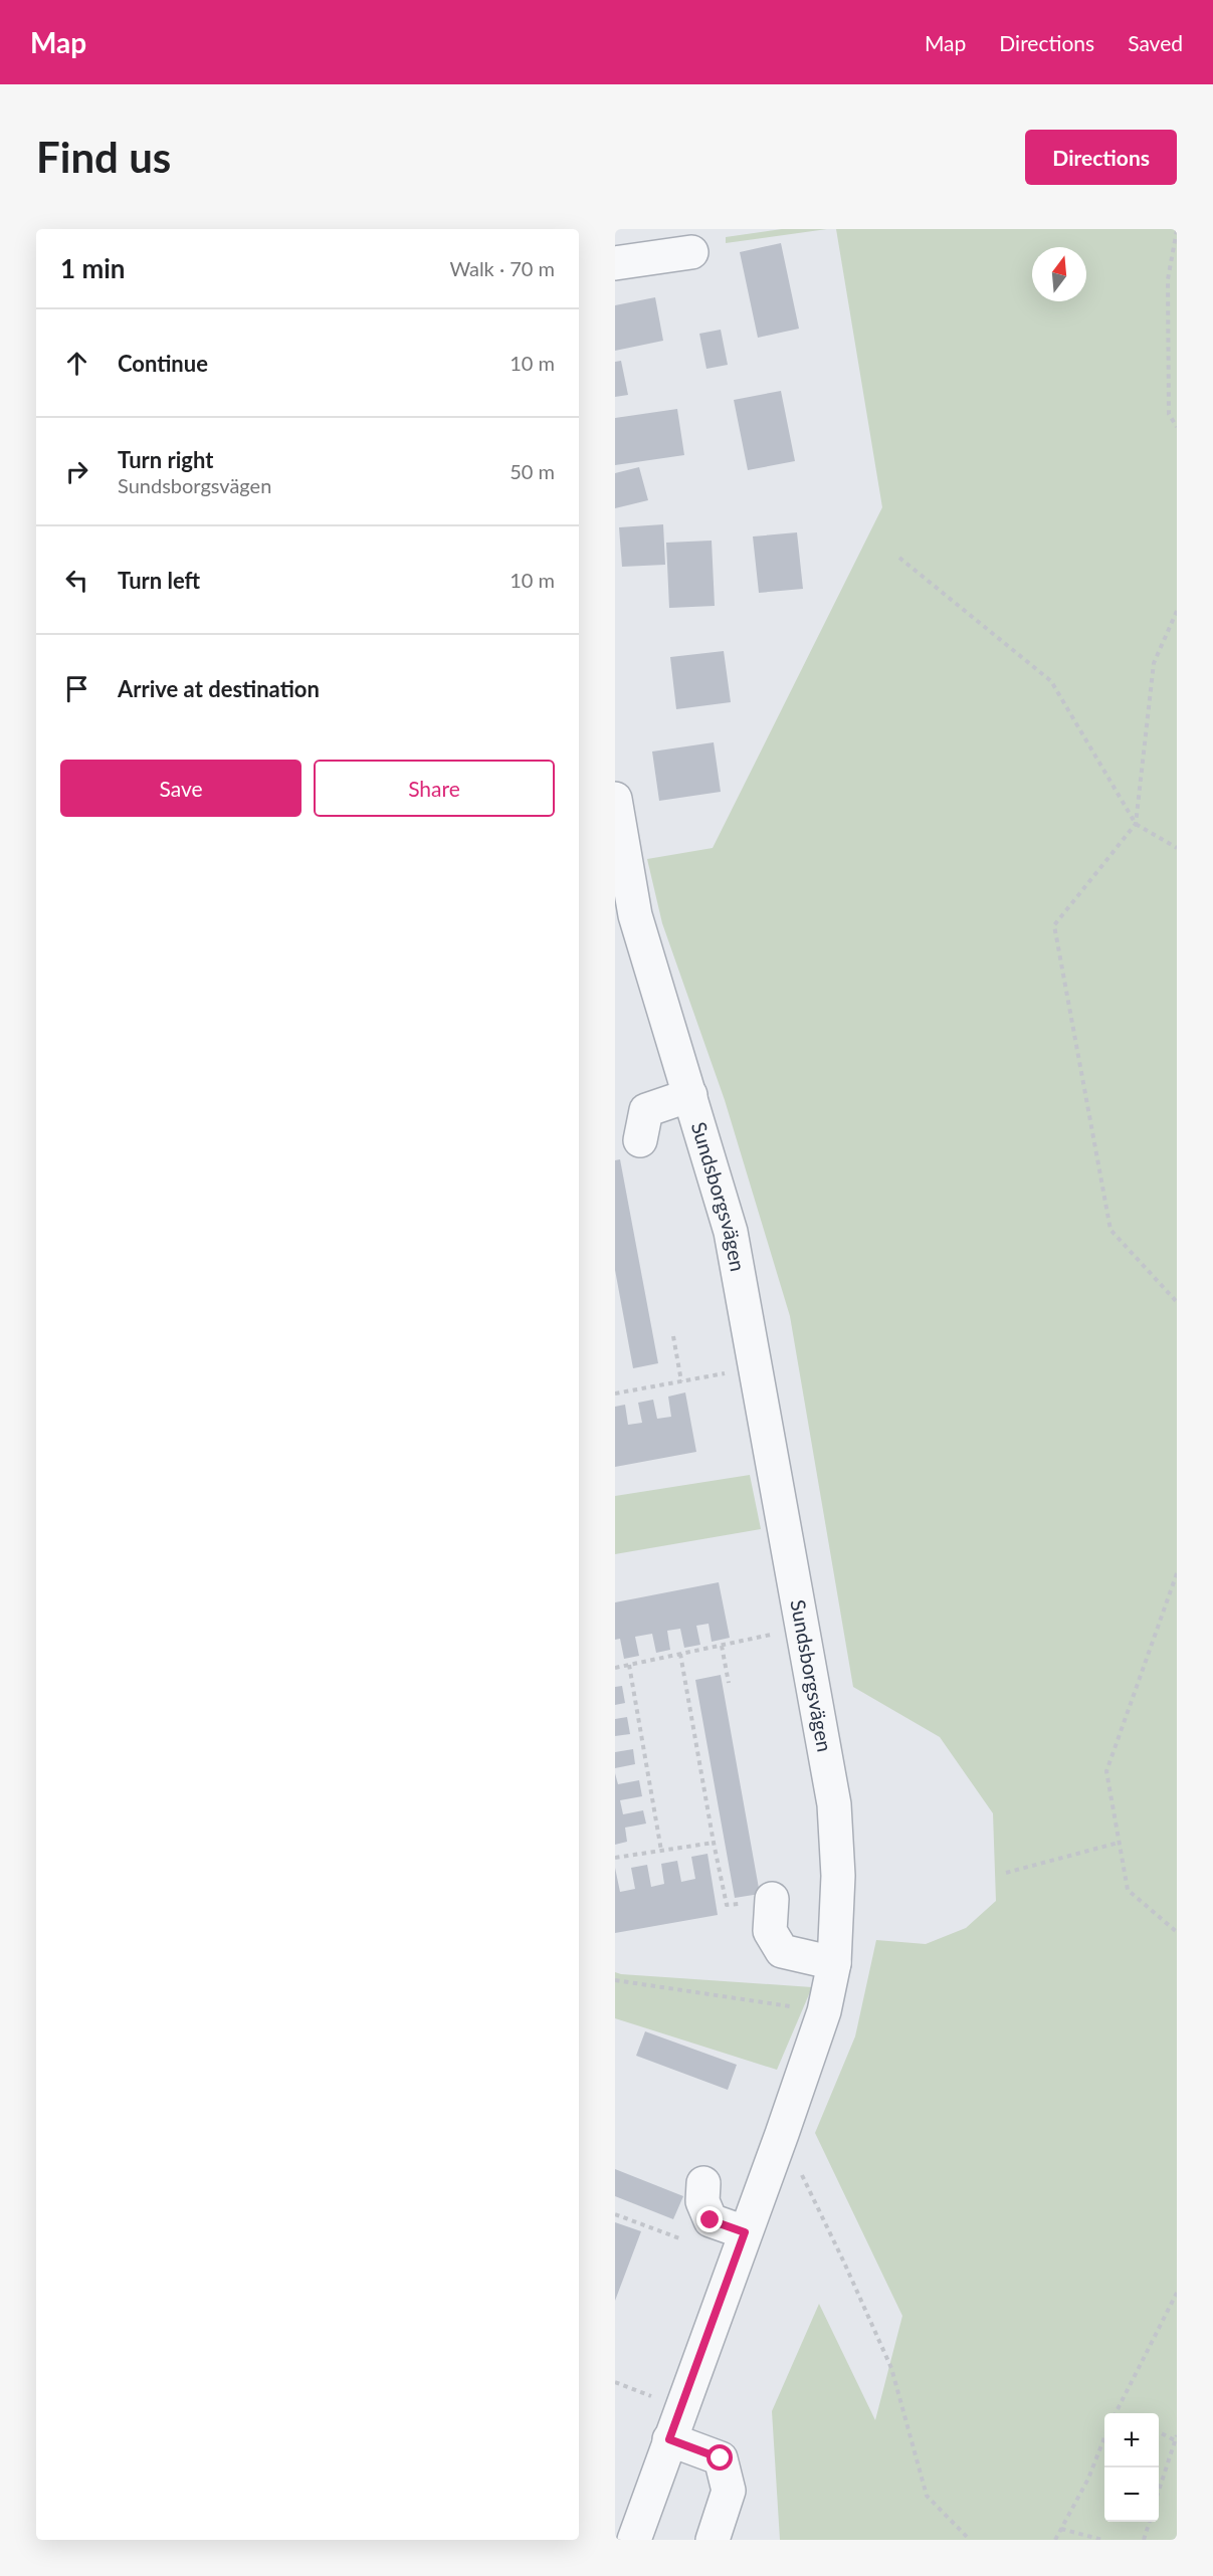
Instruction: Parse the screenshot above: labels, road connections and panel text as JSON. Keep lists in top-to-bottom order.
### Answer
{
  "streets": {
    "street": ["Sundsborgsvägen"]
  },
  "north": "top",
  "page": {
    "header": "Map",
    "nav": ["Map", "Directions", "Saved"],
    "buttons": [
      "Directions",
      ["Save", "Share"]
    ],
    "title": "Find us",
    "heading": ["1 min", "Walk · 70 m"],
    "list": [
      ["Continue", "10 m"],
      ["Turn right", "Sundsborgsvägen", "50 m"],
      ["Turn left", "10 m"],
      "Arrive at destination"
    ],
    "map_buttons": ["+", "−"]
  }
}
